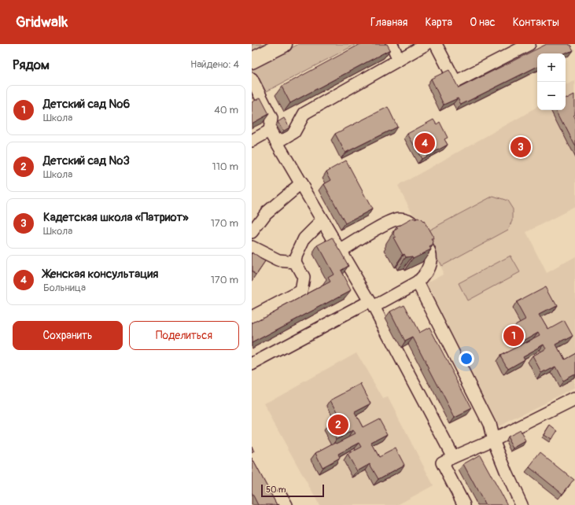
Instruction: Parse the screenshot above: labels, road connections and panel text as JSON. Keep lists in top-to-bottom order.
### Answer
{
  "scale_bar": "50 m",
  "page": {
    "header": "Gridwalk",
    "nav": [
      "Главная",
      "Карта",
      "О нас",
      "Контакты"
    ],
    "heading": ["Рядом", "Найдено: 4"],
    "map_buttons": ["+", "−"],
    "list": [
      {
        "mark": "1",
        "name": "Детский сад №6",
        "note": "Школа",
        "value": "40 m"
      },
      {
        "mark": "2",
        "name": "Детский сад №3",
        "note": "Школа",
        "value": "110 m"
      },
      {
        "mark": "3",
        "name": "Кадетская школа «Патриот»",
        "note": "Школа",
        "value": "170 m"
      },
      {
        "mark": "4",
        "name": "Женская консультация",
        "note": "Больница",
        "value": "170 m"
      }
    ],
    "pins": [
      "4",
      "3",
      "1",
      "2"
    ],
    "buttons": ["Сохранить", "Поделиться"],
    "scale": "50 m"
  }
}
